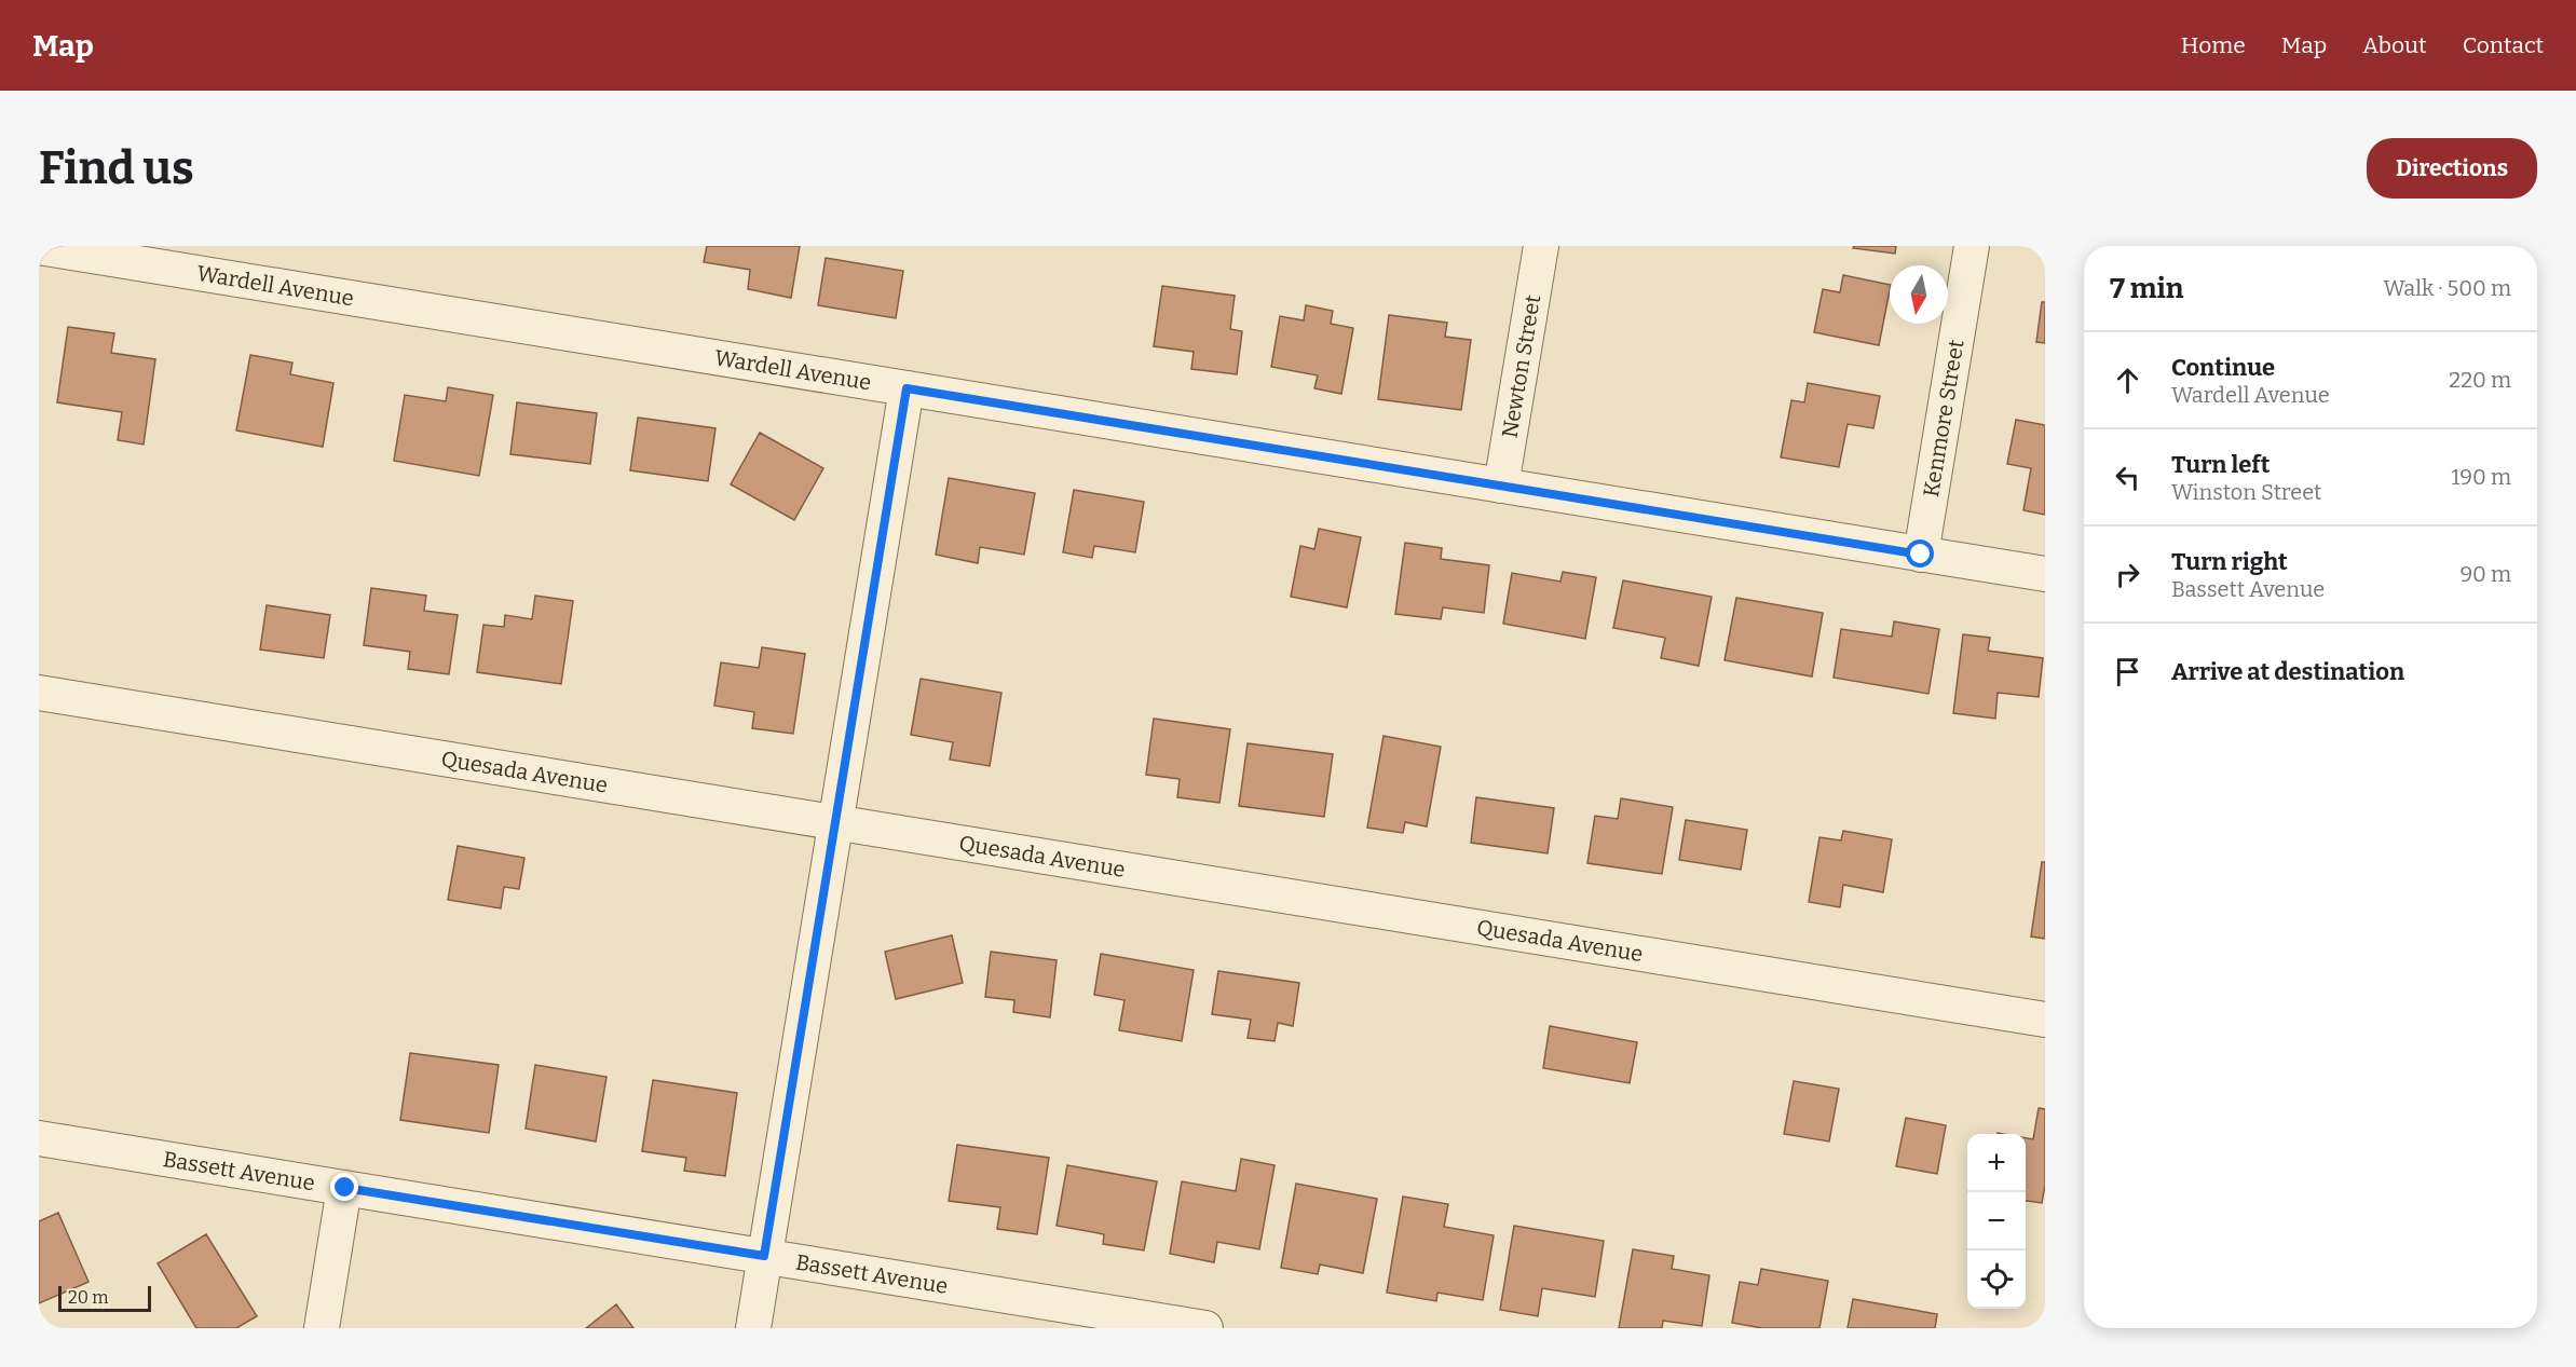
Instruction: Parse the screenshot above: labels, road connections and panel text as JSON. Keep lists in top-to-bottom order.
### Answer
{
  "streets": {
    "street": [
      "Wardell Avenue",
      "Newton Street",
      "Kenmore Street",
      "Quesada Avenue",
      "Bassett Avenue"
    ]
  },
  "crossings": [
    ["Wardell Avenue", "Newton Street"],
    ["Wardell Avenue", "Kenmore Street"]
  ],
  "scale_bar": "20 m",
  "north": "bottom",
  "page": {
    "header": "Map",
    "nav": [
      "Home",
      "Map",
      "About",
      "Contact"
    ],
    "buttons": "Directions",
    "title": "Find us",
    "heading": ["7 min", "Walk · 500 m"],
    "list": [
      ["Continue", "Wardell Avenue", "220 m"],
      ["Turn left", "Winston Street", "190 m"],
      ["Turn right", "Bassett Avenue", "90 m"],
      "Arrive at destination"
    ],
    "map_buttons": ["+", "−"],
    "scale": "20 m"
  }
}
